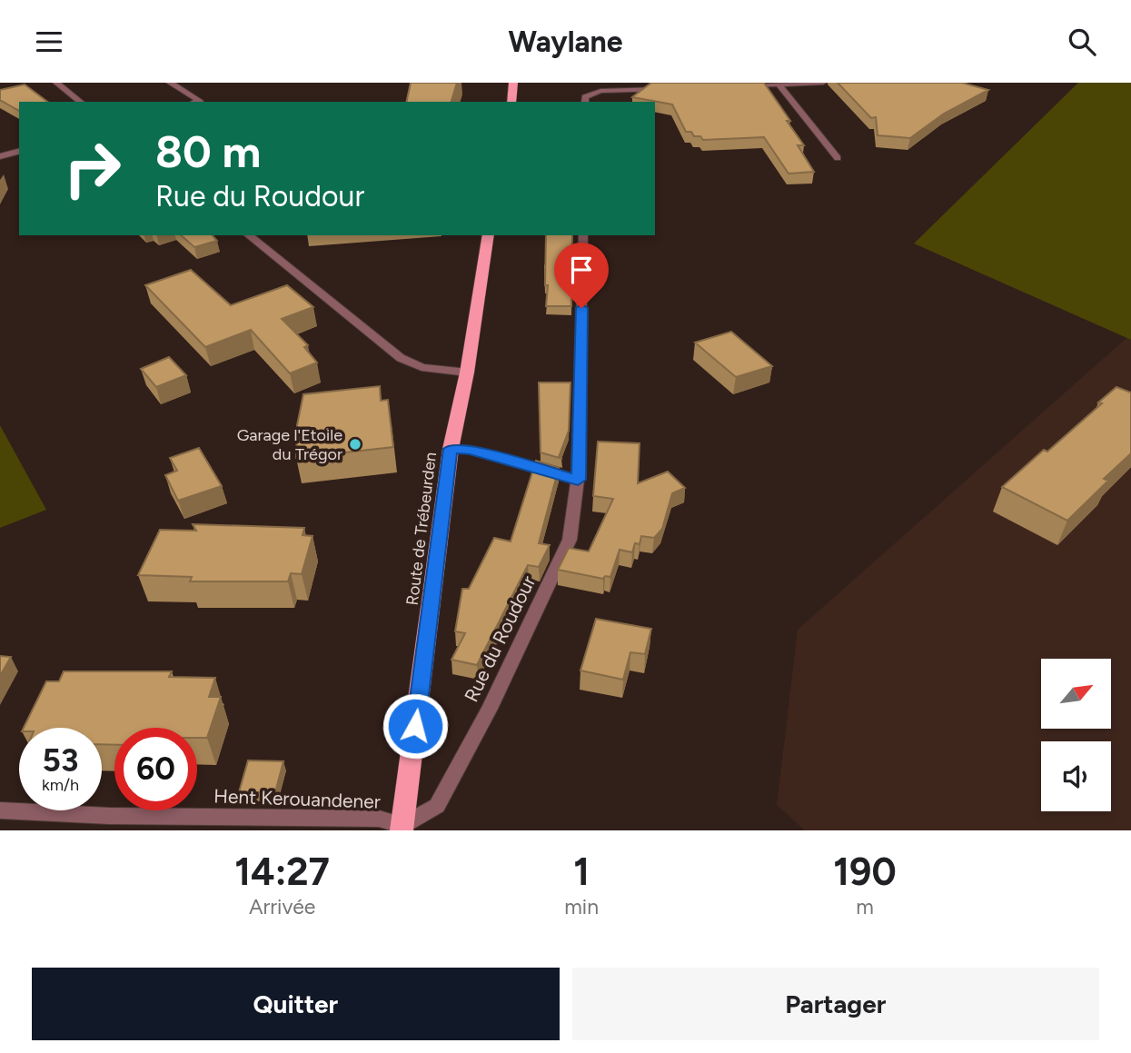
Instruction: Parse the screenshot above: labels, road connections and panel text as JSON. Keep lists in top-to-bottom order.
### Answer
{
  "streets": {
    "main road": ["Route de Trébeurden"],
    "street": ["Rue du Roudour", "Hent Kerouandener"]
  },
  "crossings": [
    ["Route de Trébeurden", "Rue du Roudour"],
    ["Route de Trébeurden", "Hent Kerouandener"],
    ["Rue du Roudour", "Hent Kerouandener"]
  ],
  "places": ["Garage l'Etoile du Trégor"],
  "north": "top right",
  "page": {
    "header": "Waylane",
    "turn": ["80 m", "Rue du Roudour"],
    "speed": "53 km/h",
    "limit": "60",
    "eta": [
      "14:27",
      "Arrivée",
      "1",
      "min",
      "190",
      "m"
    ],
    "buttons": ["Quitter", "Partager"]
  }
}
